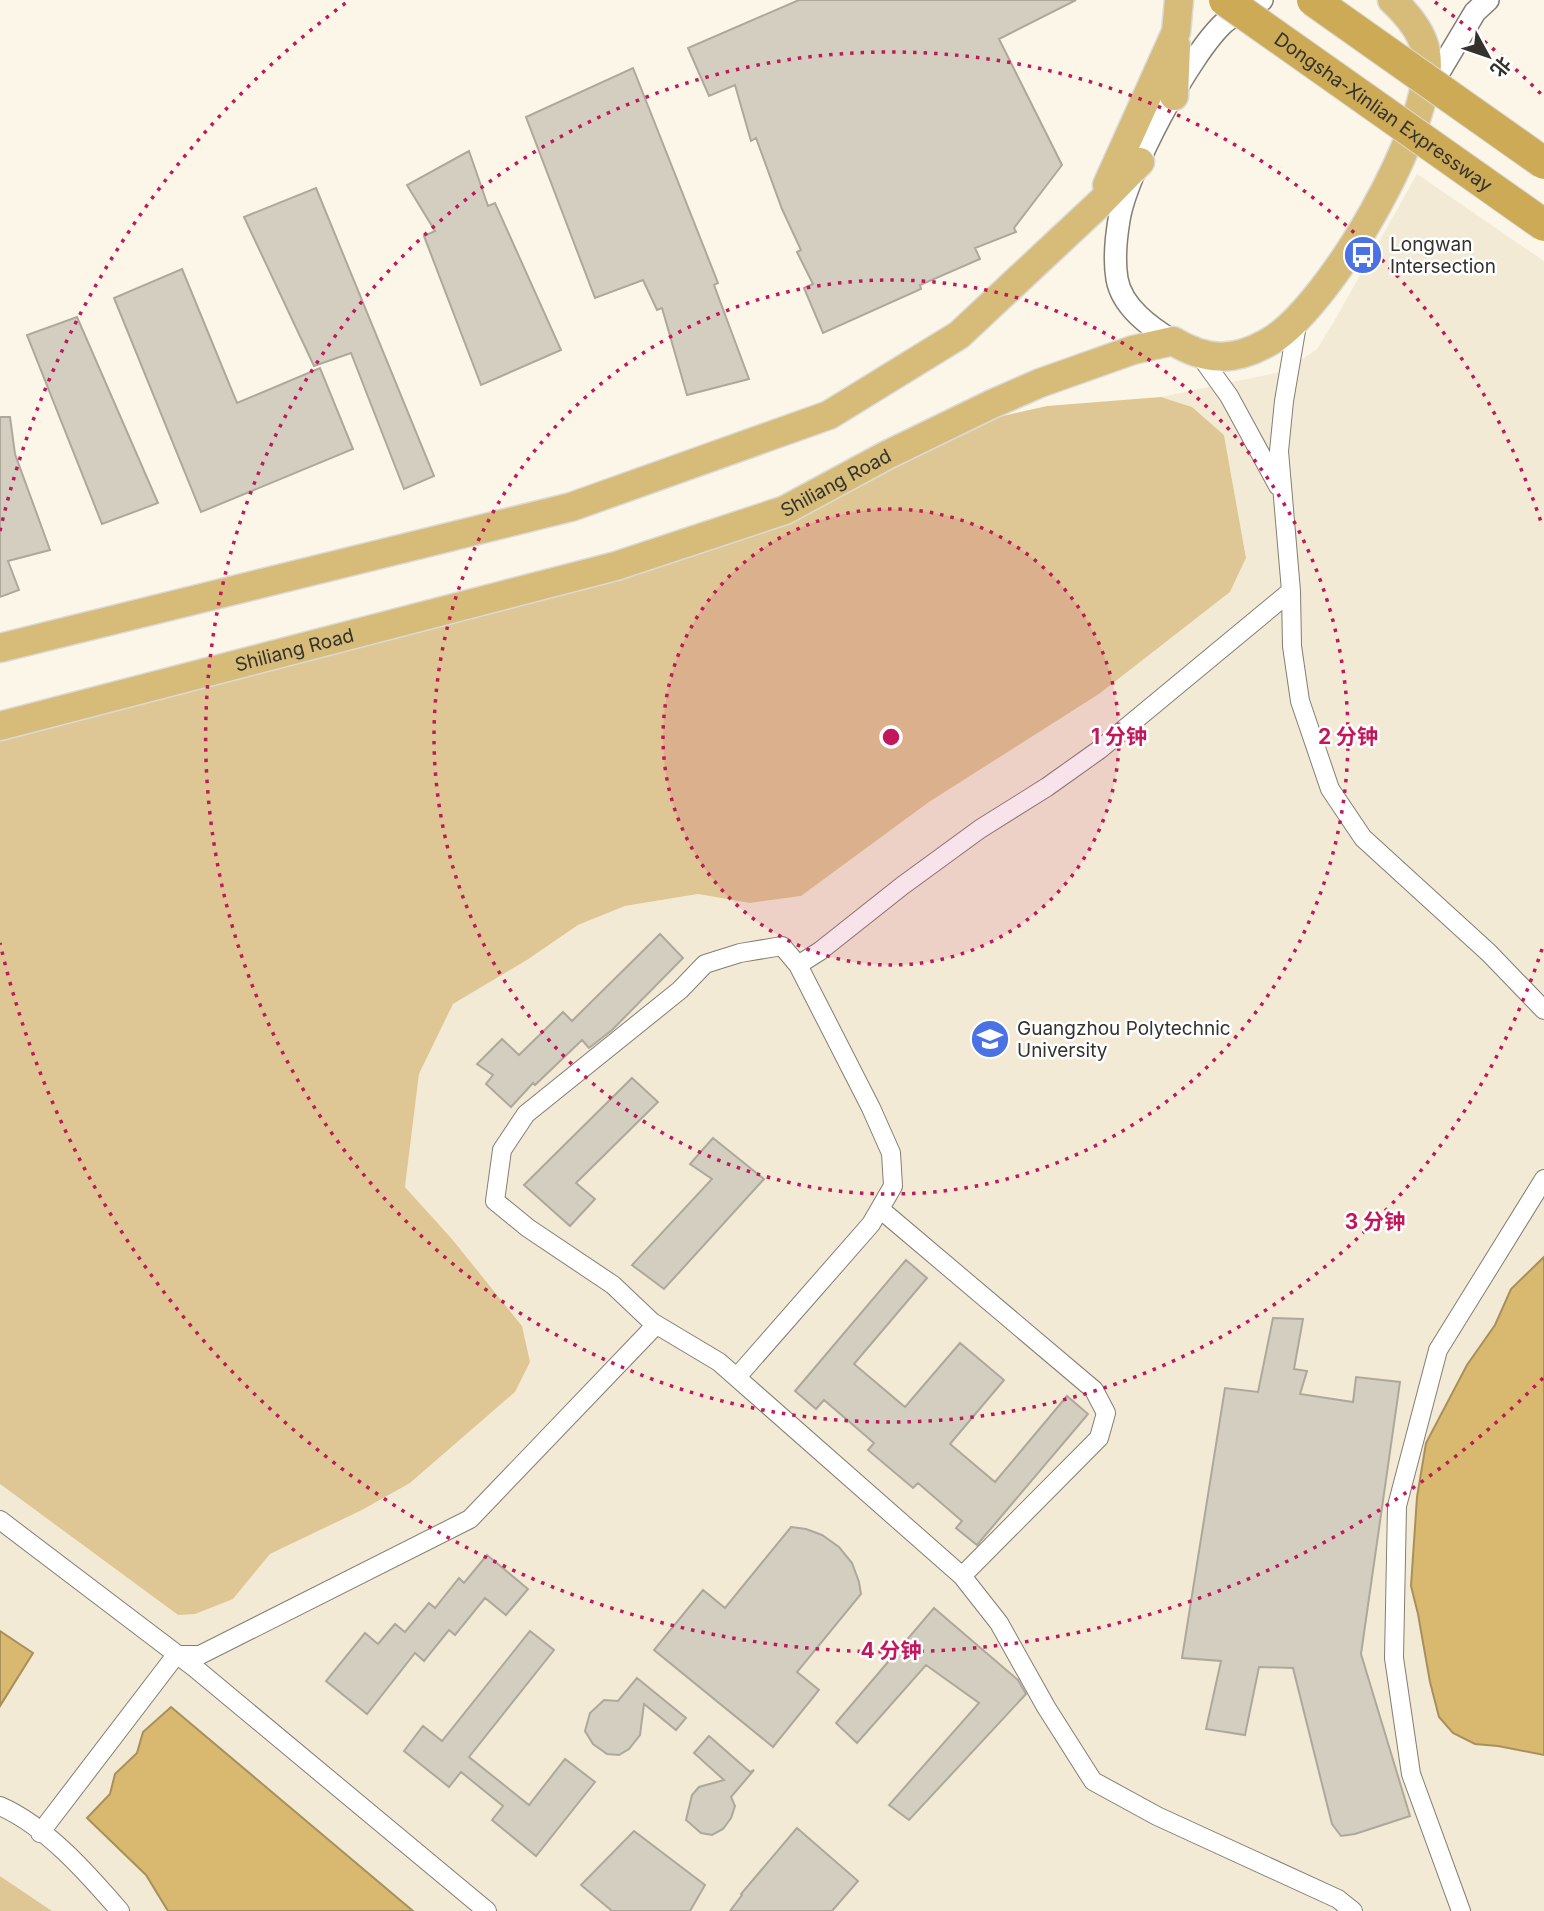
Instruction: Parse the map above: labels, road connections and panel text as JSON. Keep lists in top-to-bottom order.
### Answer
{
  "streets": {
    "highway": ["Dongsha-Xinlian Expressway", "Shiliang Road"]
  },
  "places": {
    "bus stop": ["Longwan Intersection"],
    "school or university": ["Guangzhou Polytechnic University"]
  },
  "north": "bottom right",
  "rings": [
    "1 分钟",
    "2 分钟",
    "3 分钟",
    "4 分钟"
  ]
}
